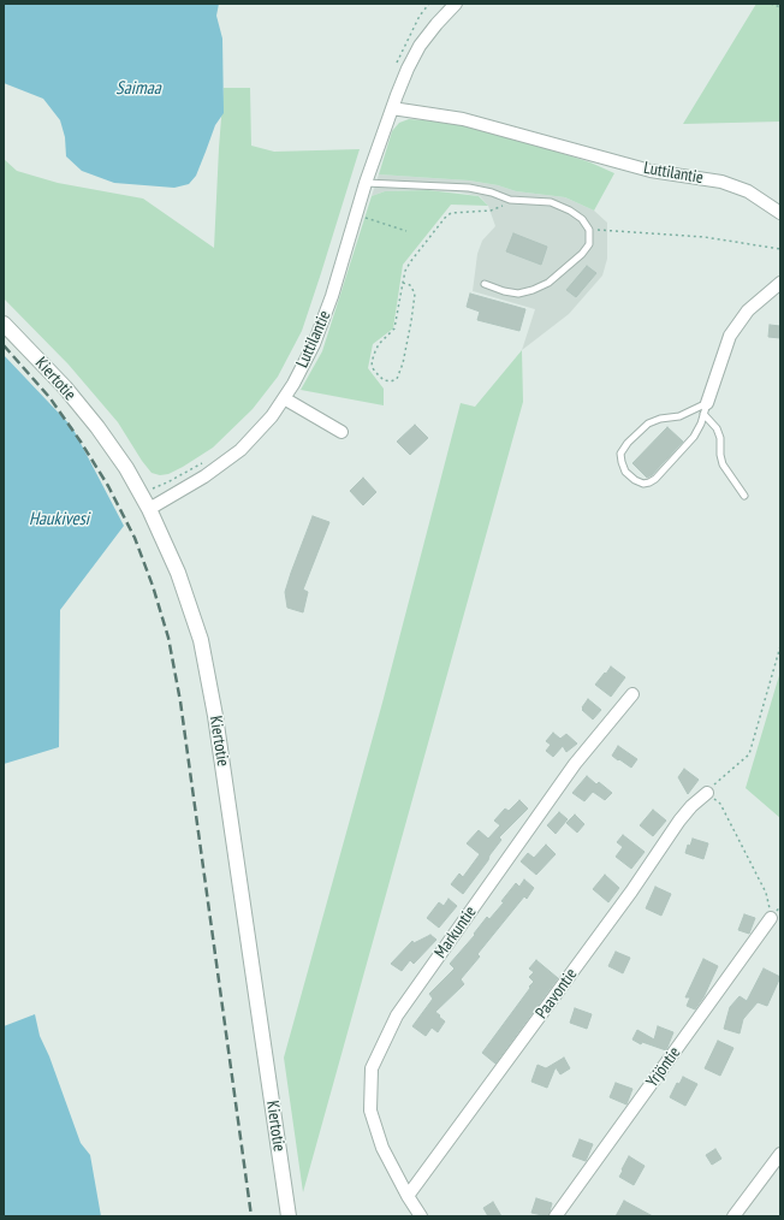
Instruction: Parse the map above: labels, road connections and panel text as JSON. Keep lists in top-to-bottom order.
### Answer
{
  "streets": {
    "street": [
      "Luttilantie",
      "Kiertotie",
      "Markuntie",
      "Paavontie",
      "Yrjöntie"
    ]
  },
  "crossings": [
    ["Luttilantie", "Kiertotie"],
    ["Markuntie", "Paavontie"]
  ],
  "water": ["Saimaa", "Haukivesi"]
}
